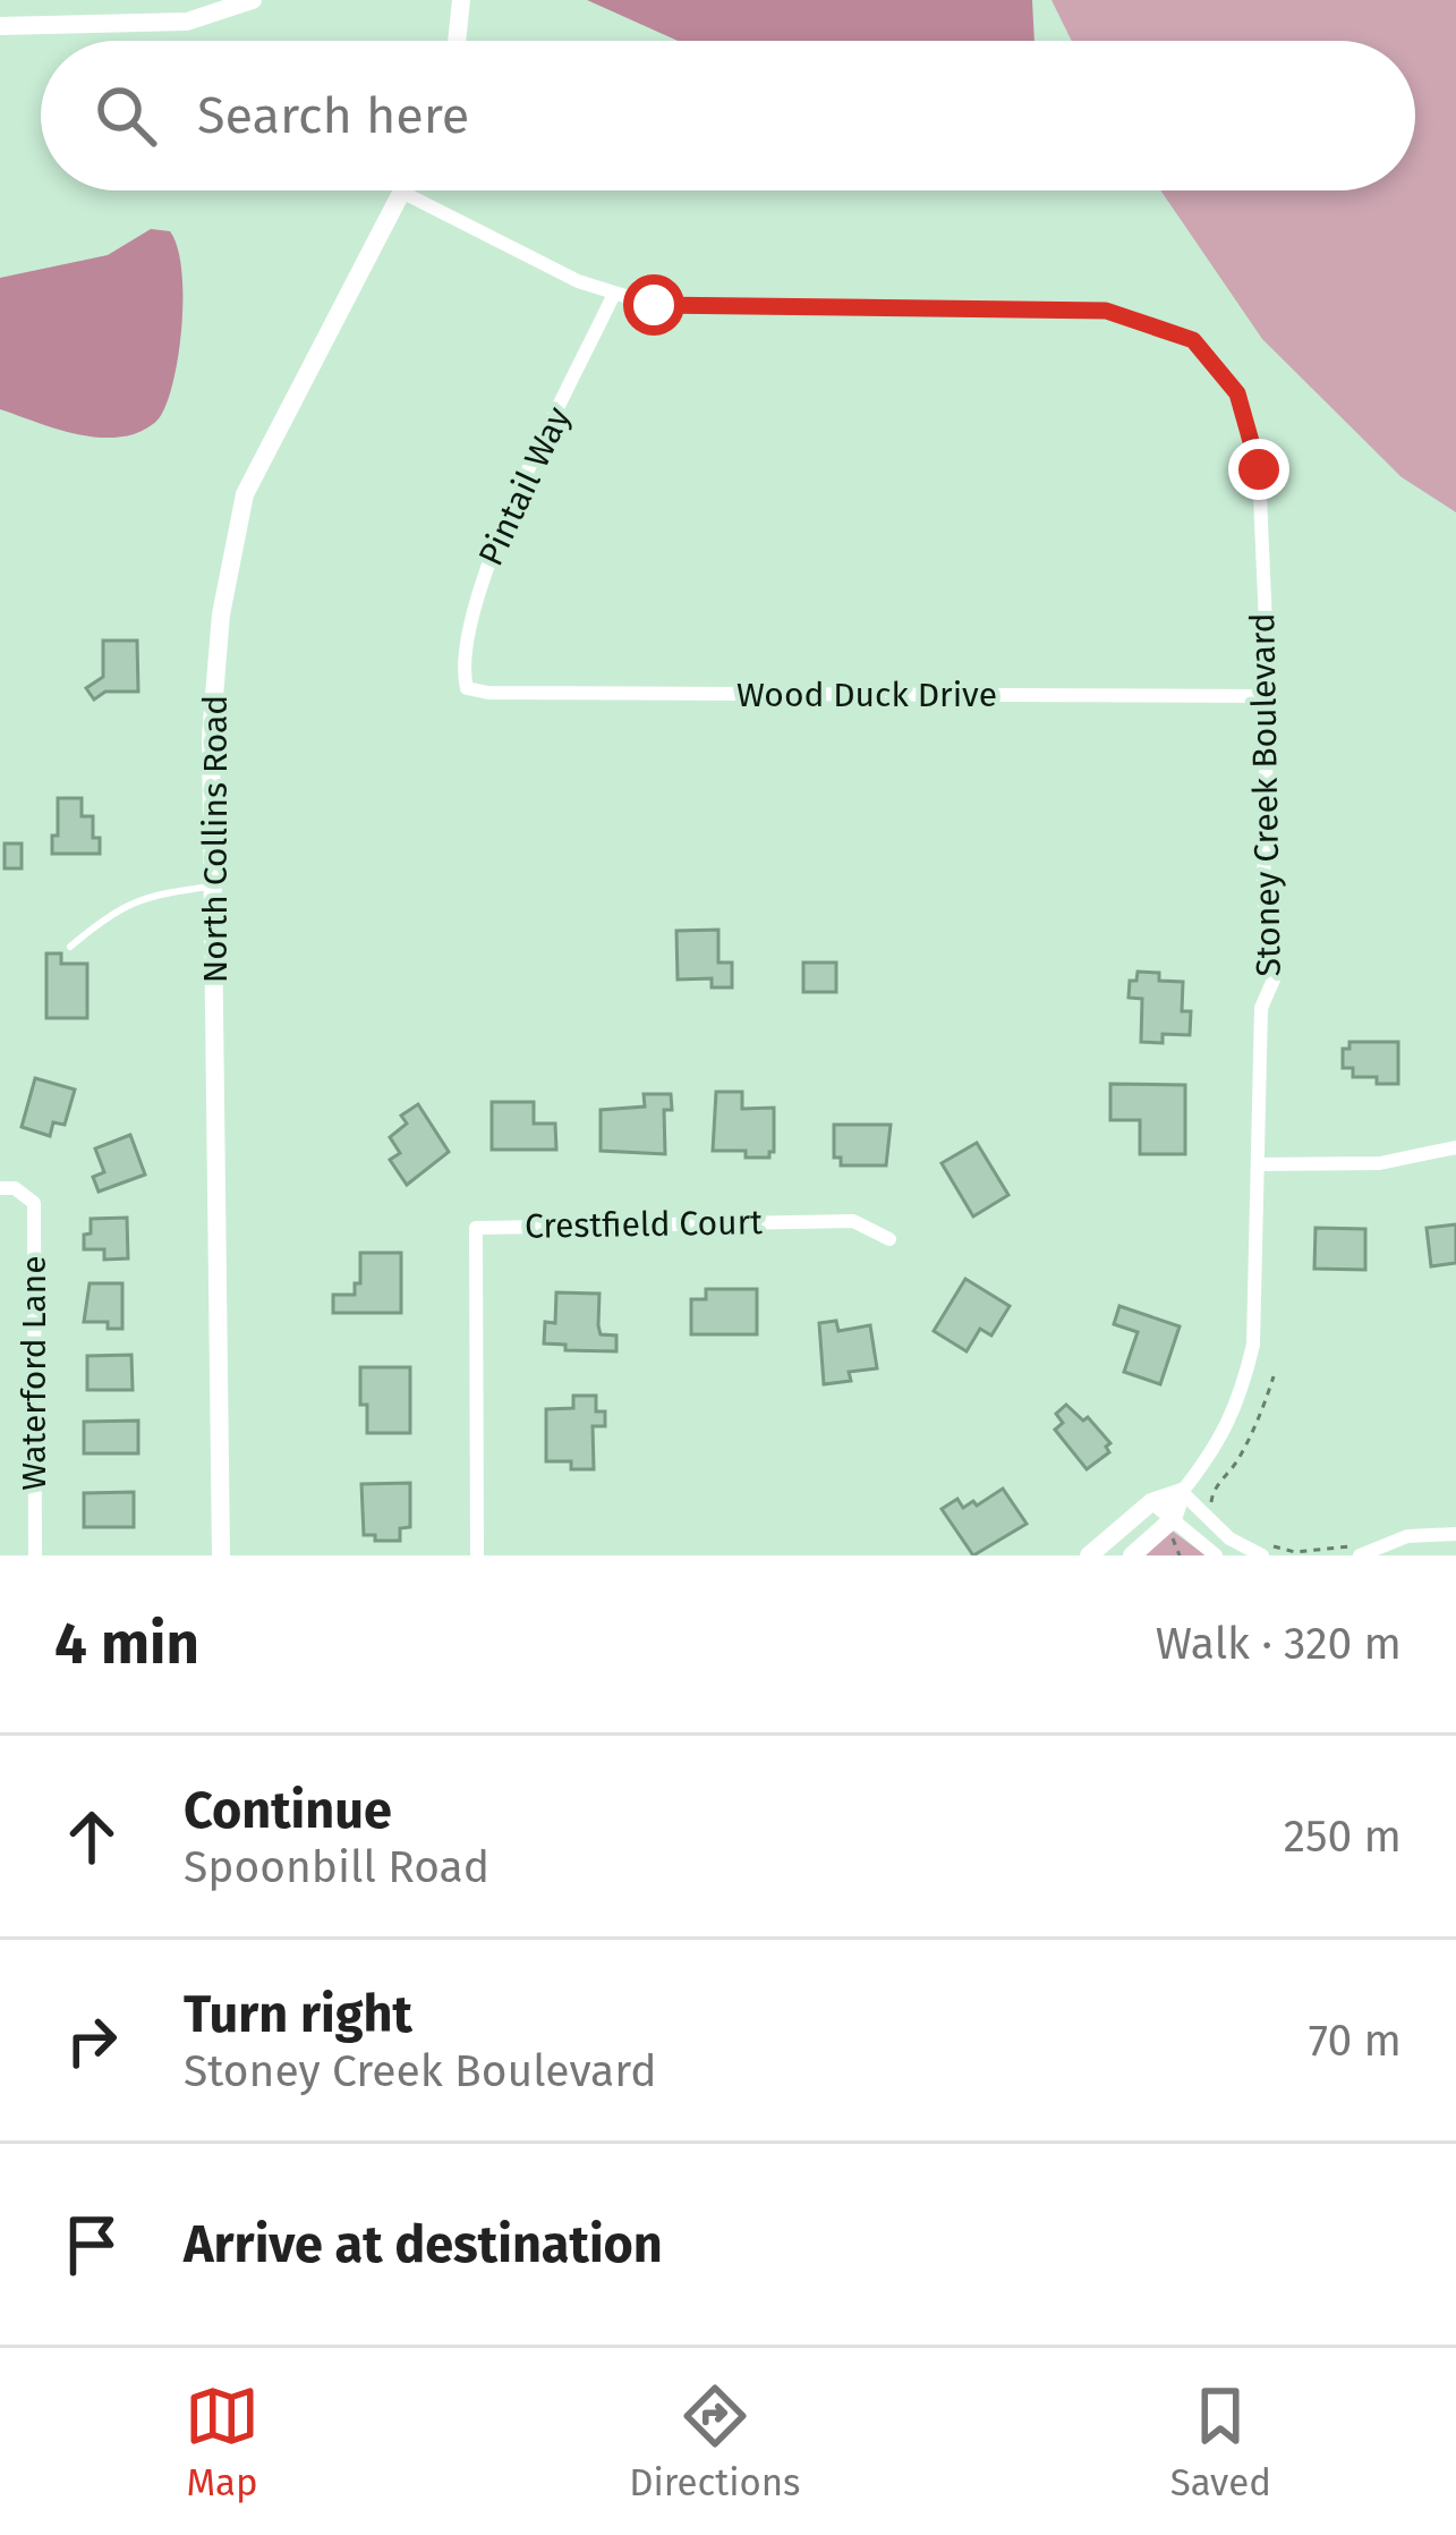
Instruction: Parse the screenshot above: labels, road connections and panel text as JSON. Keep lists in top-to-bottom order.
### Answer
{
  "streets": {
    "street": [
      "Pintail Way",
      "Wood Duck Drive",
      "Stoney Creek Boulevard",
      "North Collins Road",
      "Crestfield Court",
      "Waterford Lane"
    ]
  },
  "crossings": [
    ["Pintail Way", "Wood Duck Drive"],
    ["Pintail Way", "Stoney Creek Boulevard"],
    ["Wood Duck Drive", "Stoney Creek Boulevard"]
  ],
  "page": {
    "search": "Search here",
    "heading": ["4 min", "Walk · 320 m"],
    "list": [
      ["Continue", "Spoonbill Road", "250 m"],
      ["Turn right", "Stoney Creek Boulevard", "70 m"],
      "Arrive at destination"
    ],
    "nav": ["Map", "Directions", "Saved"]
  }
}
